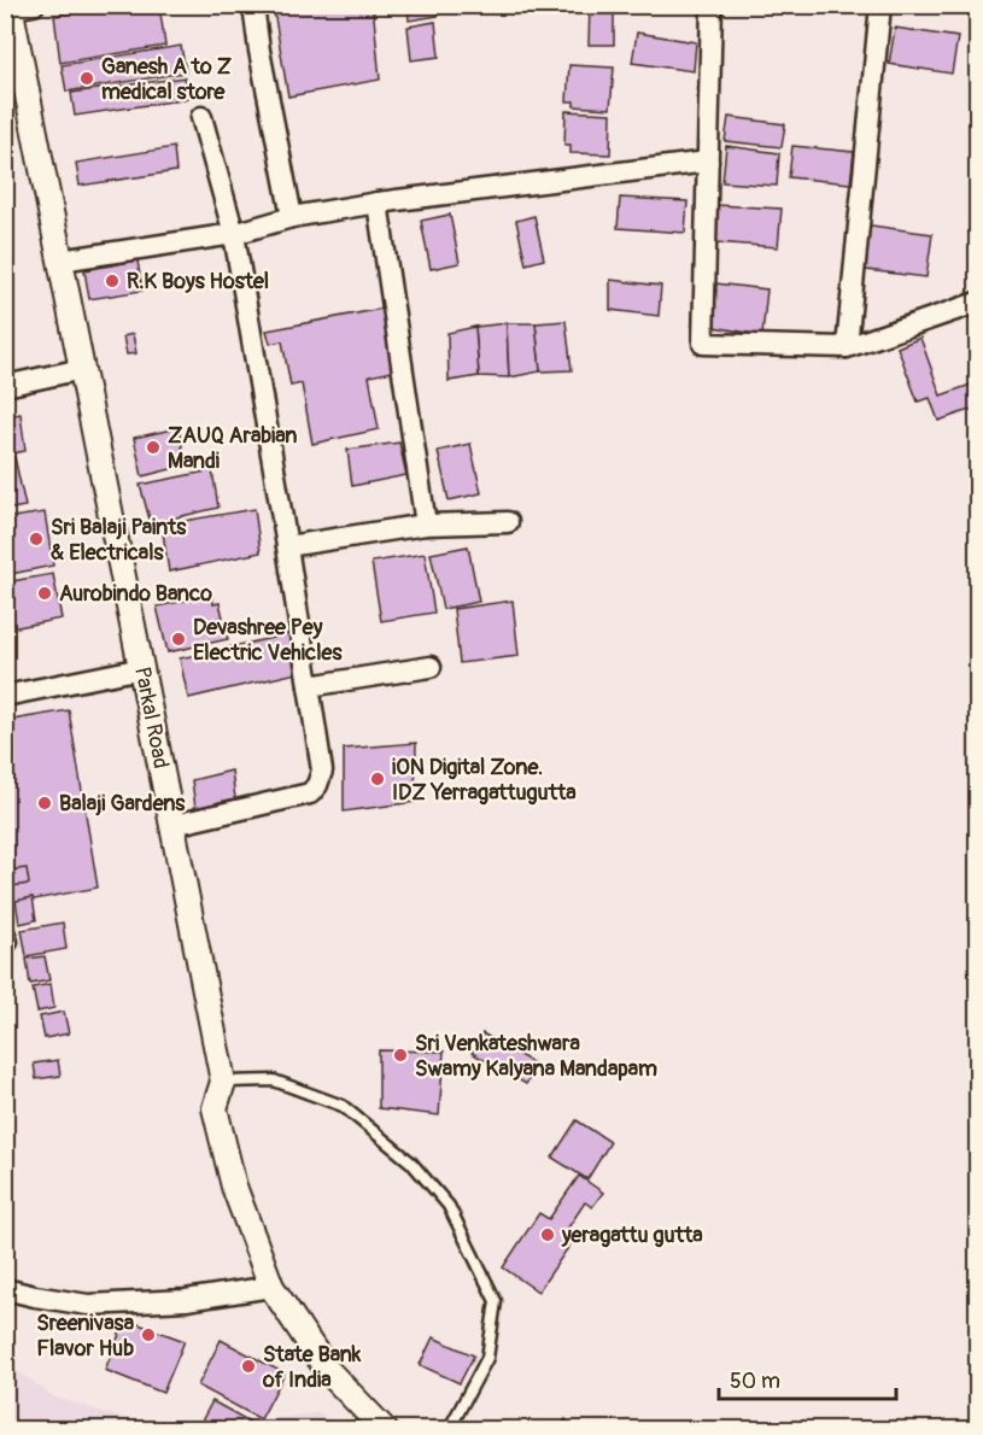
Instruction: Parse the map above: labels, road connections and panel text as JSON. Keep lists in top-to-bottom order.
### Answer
{
  "streets": {
    "street": ["Parkal Road"]
  },
  "places": [
    "Ganesh A to Z medical store",
    "R.K Boys Hostel",
    "ZAUQ Arabian Mandi",
    "Sri Balaji Paints & Electricals",
    "Aurobindo Banco",
    "Devashree Pey Electric Vehicles",
    "iON Digital Zone. IDZ Yerragattugutta",
    "Balaji Gardens",
    "Sri Venkateshwara Swamy Kalyana Mandapam",
    "yeragattu gutta",
    "Sreenivasa Flavor Hub",
    "State Bank of India"
  ],
  "scale_bar": "50 m"
}
